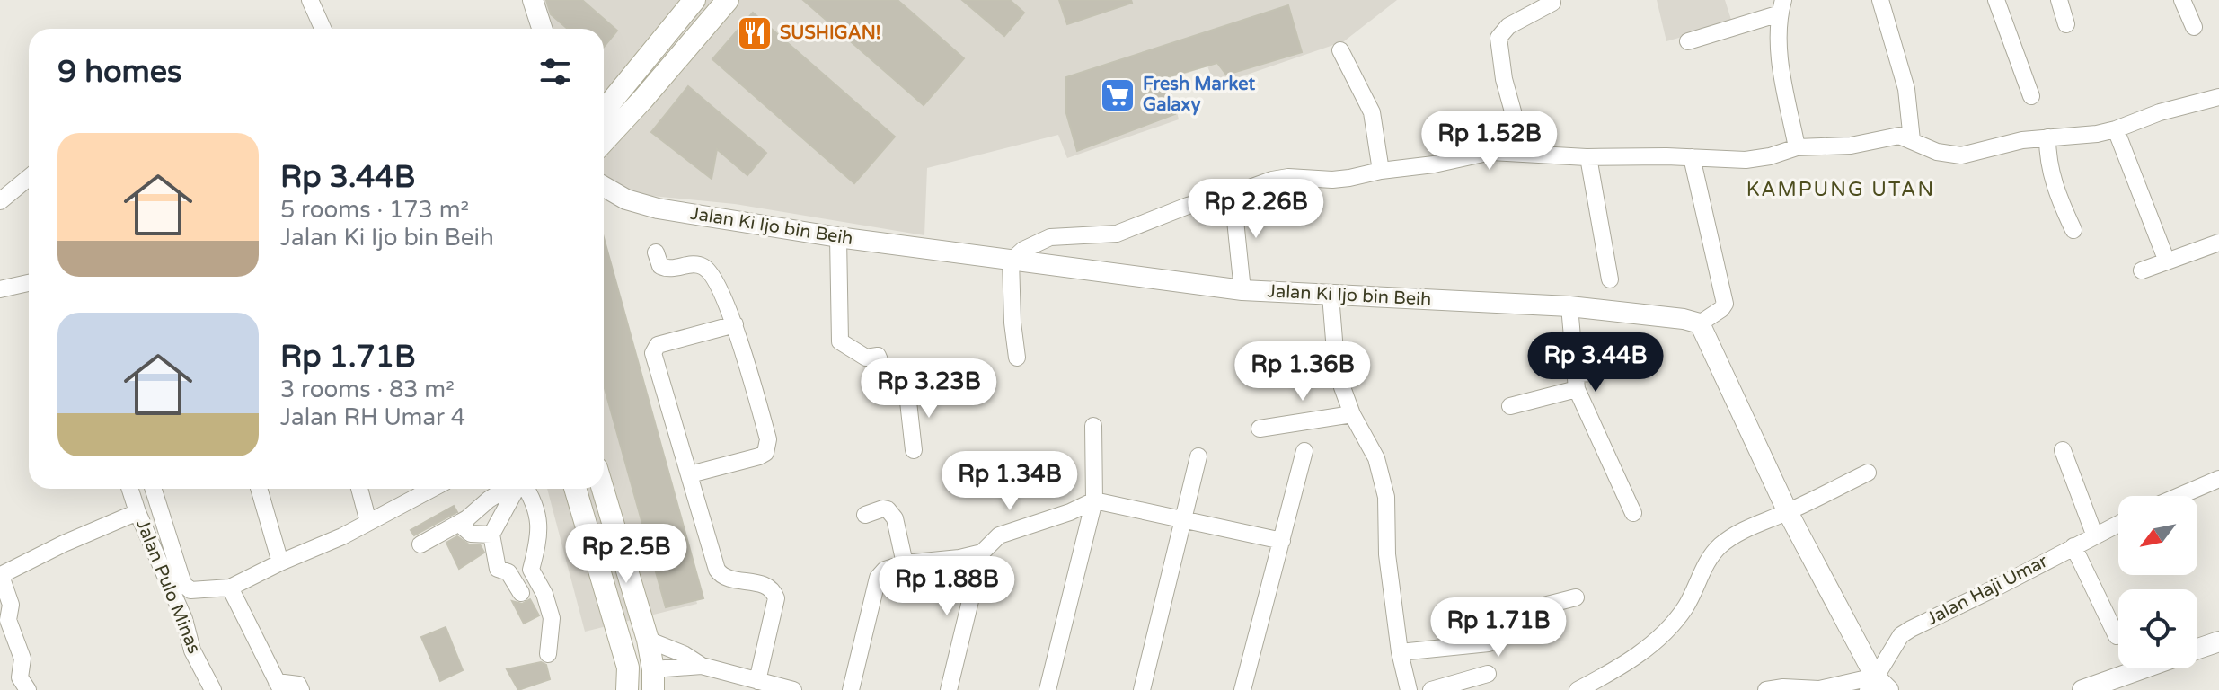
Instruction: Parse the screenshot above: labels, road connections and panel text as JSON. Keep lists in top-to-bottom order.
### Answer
{
  "streets": {
    "street": ["Jalan Ki Ijo bin Beih", "Jalan Pulo Minas", "Jalan Haji Umar"]
  },
  "districts": ["KAMPUNG UTAN"],
  "places": {
    "restaurant": ["SUSHIGAN!"],
    "supermarket": ["Fresh Market Galaxy"]
  },
  "north": "bottom left",
  "page": {
    "heading": "9 homes",
    "price": [
      "Rp 1.52B",
      "Rp 2.26B",
      "Rp 3.44B",
      "Rp 1.36B",
      "Rp 3.23B",
      "Rp 1.34B",
      "Rp 2.5B",
      "Rp 1.88B",
      "Rp 1.71B"
    ],
    "list": [
      {
        "name": "Rp 3.44B",
        "note": "5 rooms · 173 m² · Jalan Ki Ijo bin Beih"
      },
      {
        "name": "Rp 1.71B",
        "note": "3 rooms · 83 m² · Jalan RH Umar 4"
      }
    ]
  }
}
